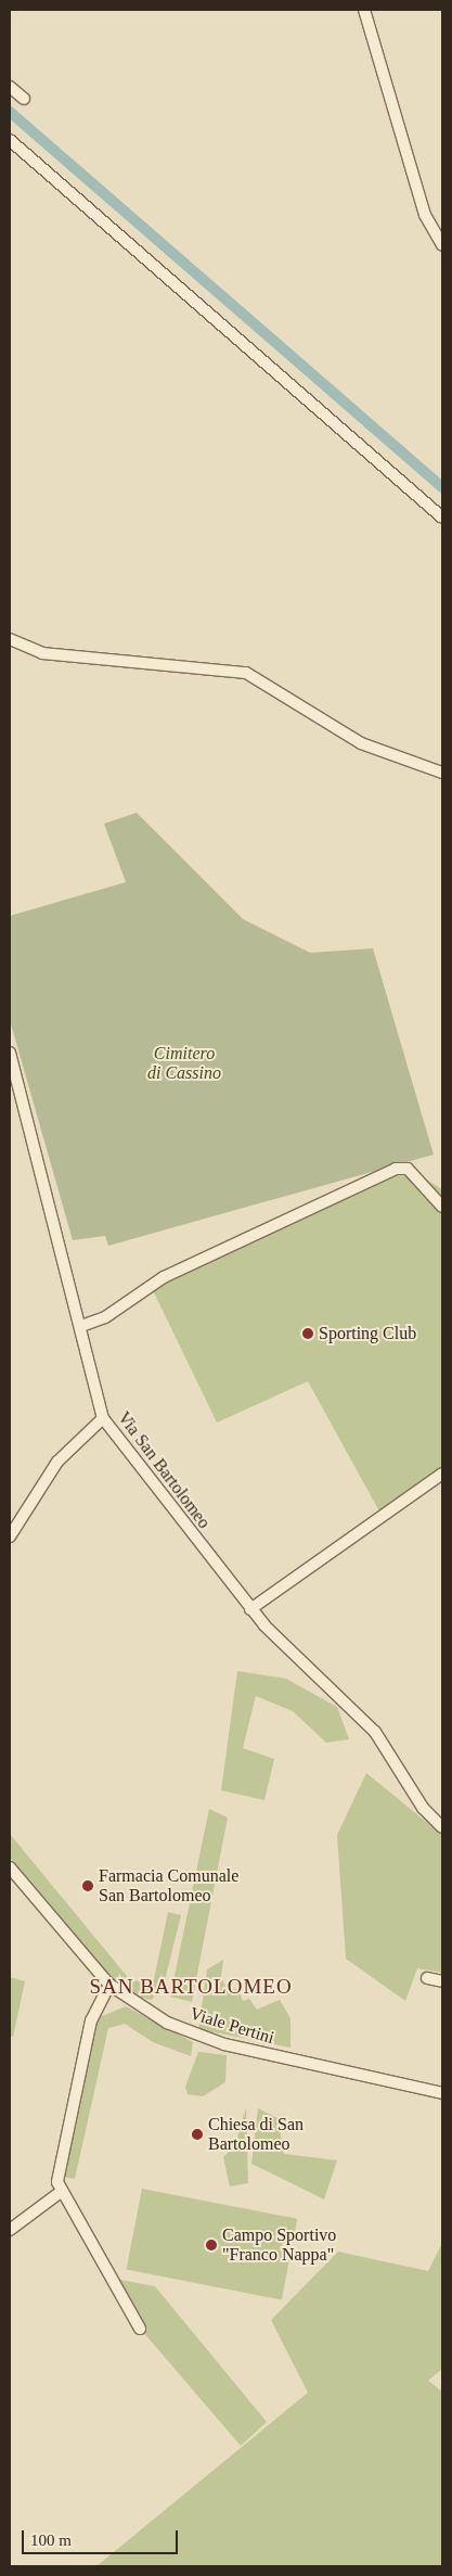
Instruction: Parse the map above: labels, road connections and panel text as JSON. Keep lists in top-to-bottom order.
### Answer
{
  "streets": {
    "street": ["Via San Bartolomeo", "Viale Pertini"]
  },
  "districts": ["SAN BARTOLOMEO"],
  "parks": ["Cimitero di Cassino"],
  "places": [
    "Sporting Club",
    "Farmacia Comunale San Bartolomeo",
    "Chiesa di San Bartolomeo",
    "Campo Sportivo \"Franco Nappa\""
  ],
  "scale_bar": "100 m"
}
